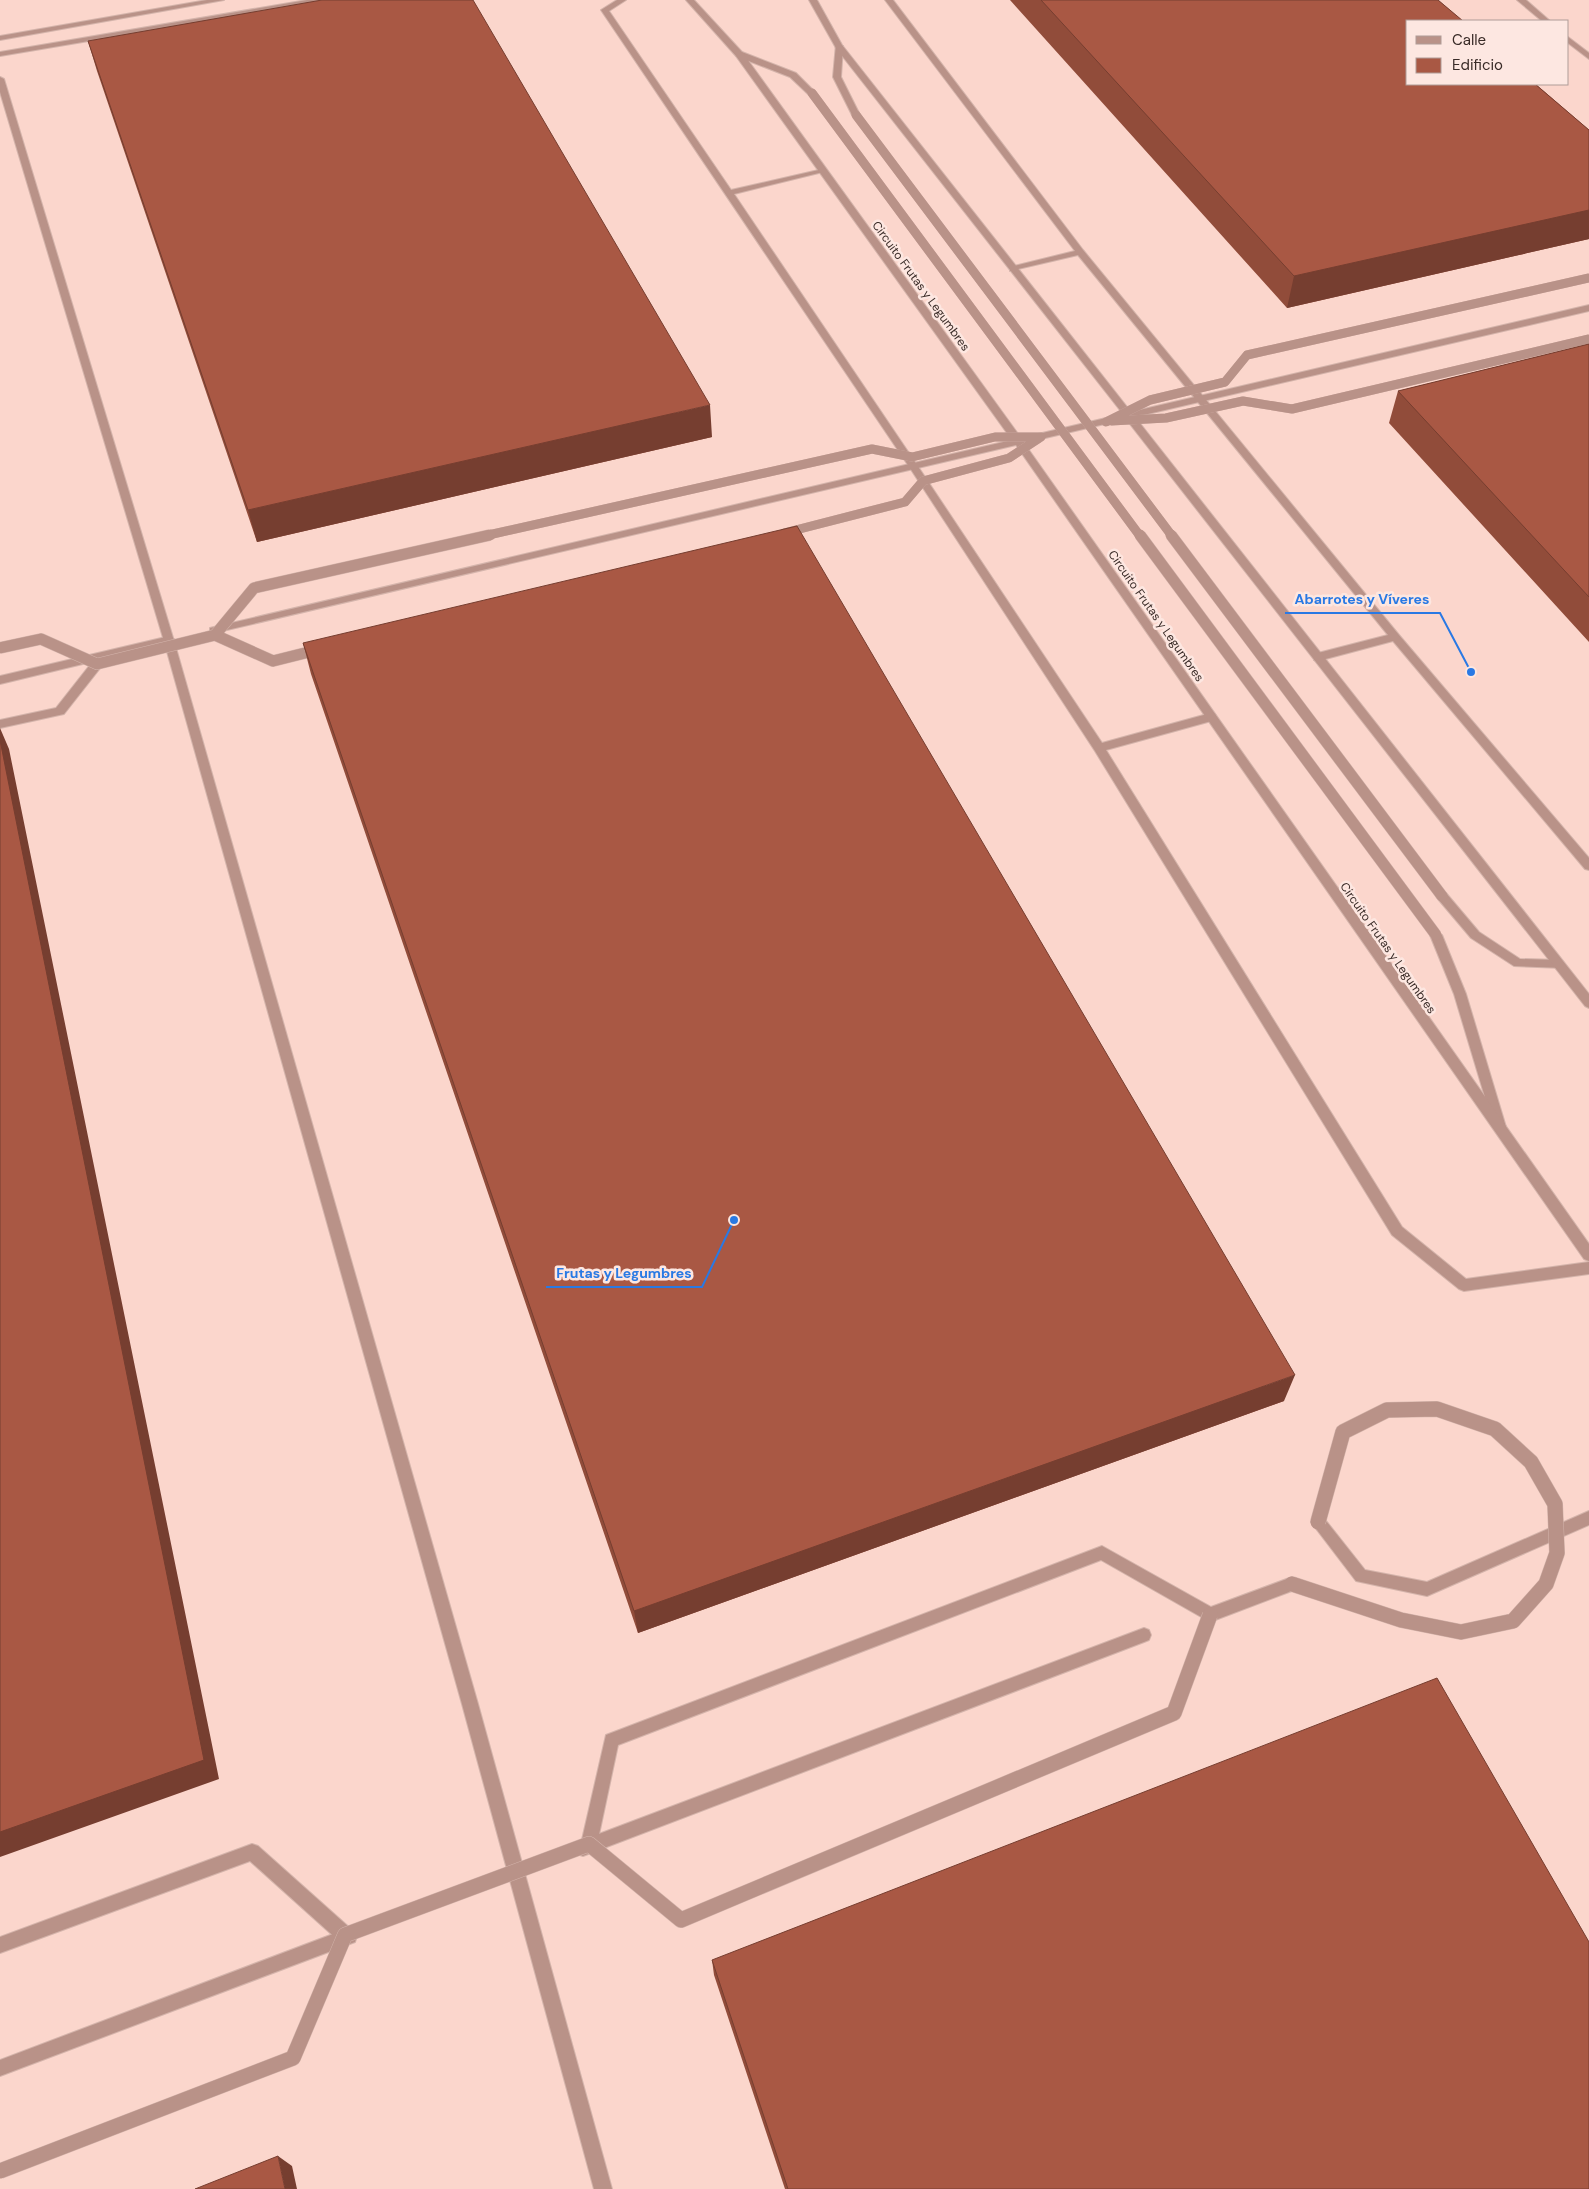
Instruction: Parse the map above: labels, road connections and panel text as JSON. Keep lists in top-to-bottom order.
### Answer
{
  "streets": {
    "street": ["Circuito Frutas y Legumbres"]
  },
  "places": ["Abarrotes y Víveres", "Frutas y Legumbres"],
  "legend": ["Calle", "Edificio"]
}
